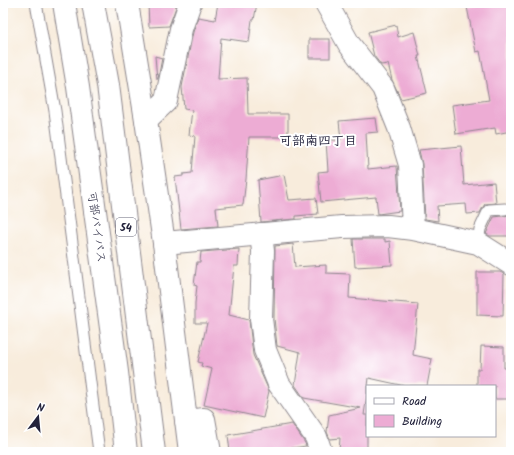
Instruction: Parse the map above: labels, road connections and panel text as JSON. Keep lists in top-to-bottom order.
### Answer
{
  "streets": {
    "main road": ["可部バイパス", "54"]
  },
  "districts": ["可部南四丁目"],
  "legend": ["Road", "Building"],
  "north": "top"
}
